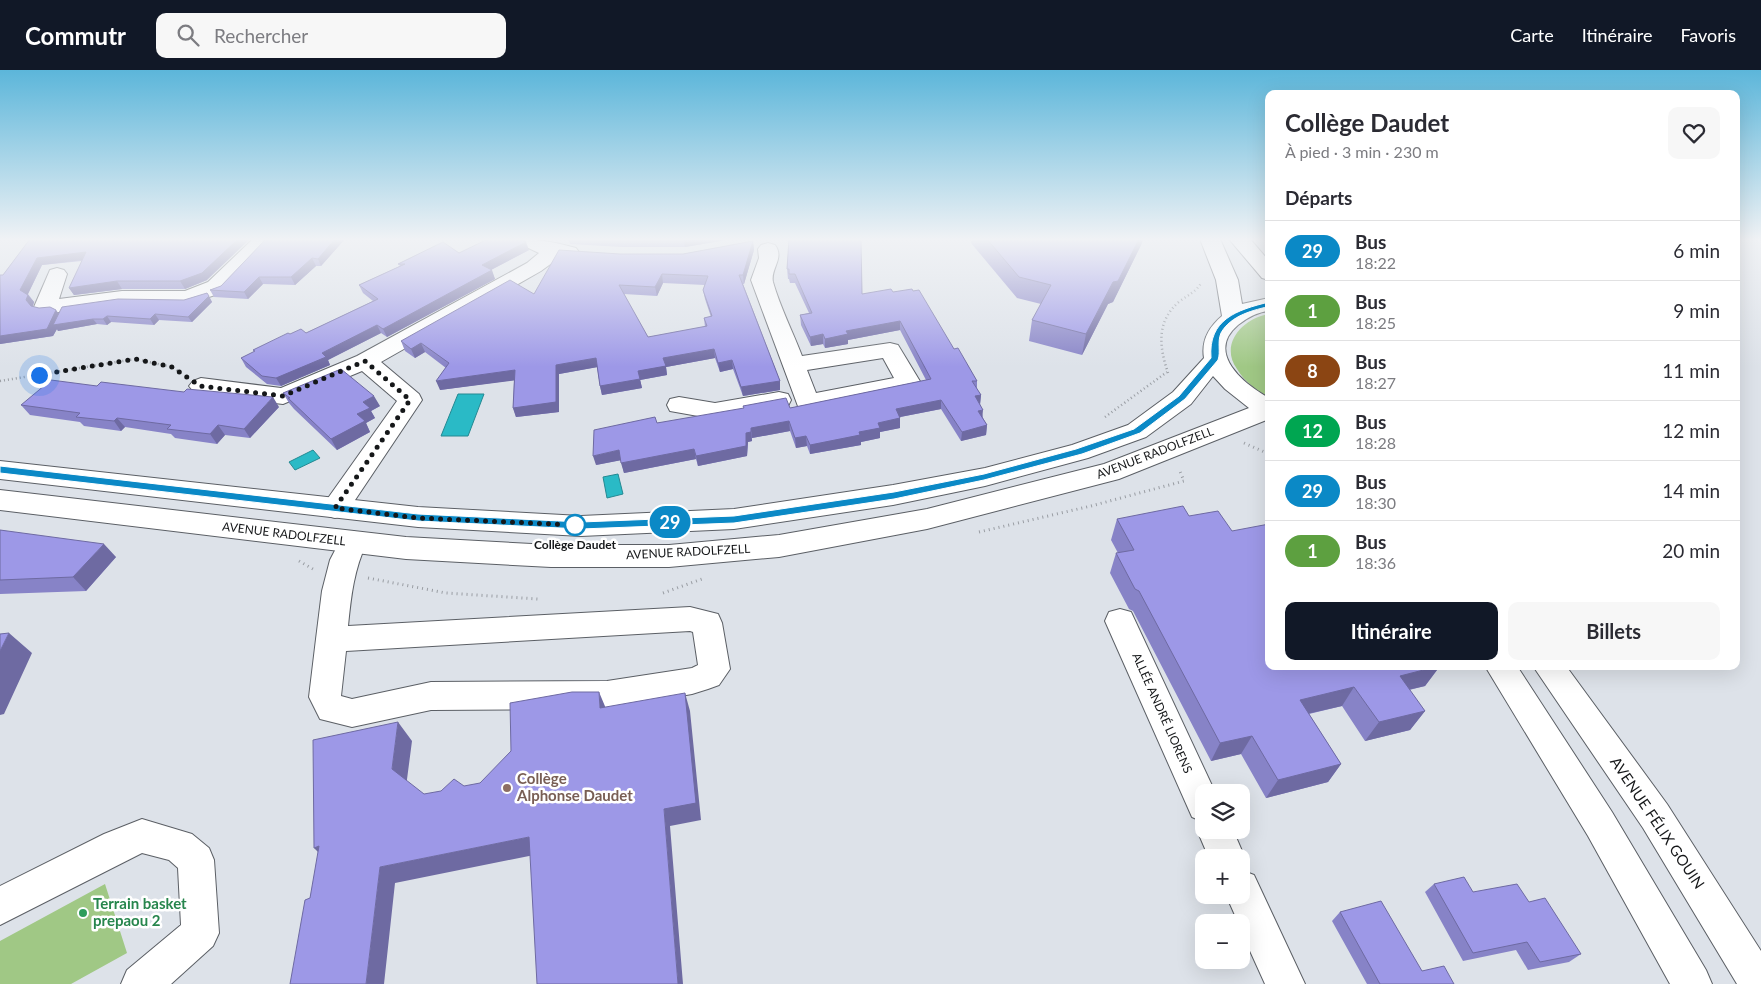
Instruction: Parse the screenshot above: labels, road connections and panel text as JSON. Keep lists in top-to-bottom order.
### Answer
{
  "streets": {
    "main road": ["AVENUE RADOLFZELL", "ALLÉE ANDRÉ LIORENS", "AVENUE FÉLIX GOUIN"]
  },
  "places": ["Collège Daudet", "Collège Alphonse Daudet", "Terrain basket prepaou 2"],
  "lines": ["bus line 29"],
  "page": {
    "header": "Commutr",
    "search": "Rechercher",
    "nav": ["Carte", "Itinéraire", "Favoris"],
    "on_map": "29",
    "heading": [
      ["Collège Daudet", "À pied · 3 min · 230 m"],
      "Départs"
    ],
    "list": [
      {
        "mark": "29",
        "name": "Bus",
        "note": "18:22",
        "value": "6 min"
      },
      {
        "mark": "1",
        "name": "Bus",
        "note": "18:25",
        "value": "9 min"
      },
      {
        "mark": "8",
        "name": "Bus",
        "note": "18:27",
        "value": "11 min"
      },
      {
        "mark": "12",
        "name": "Bus",
        "note": "18:28",
        "value": "12 min"
      },
      {
        "mark": "29",
        "name": "Bus",
        "note": "18:30",
        "value": "14 min"
      },
      {
        "mark": "1",
        "name": "Bus",
        "note": "18:36",
        "value": "20 min"
      }
    ],
    "buttons": ["Itinéraire", "Billets"],
    "map_buttons": ["+", "−"]
  }
}
